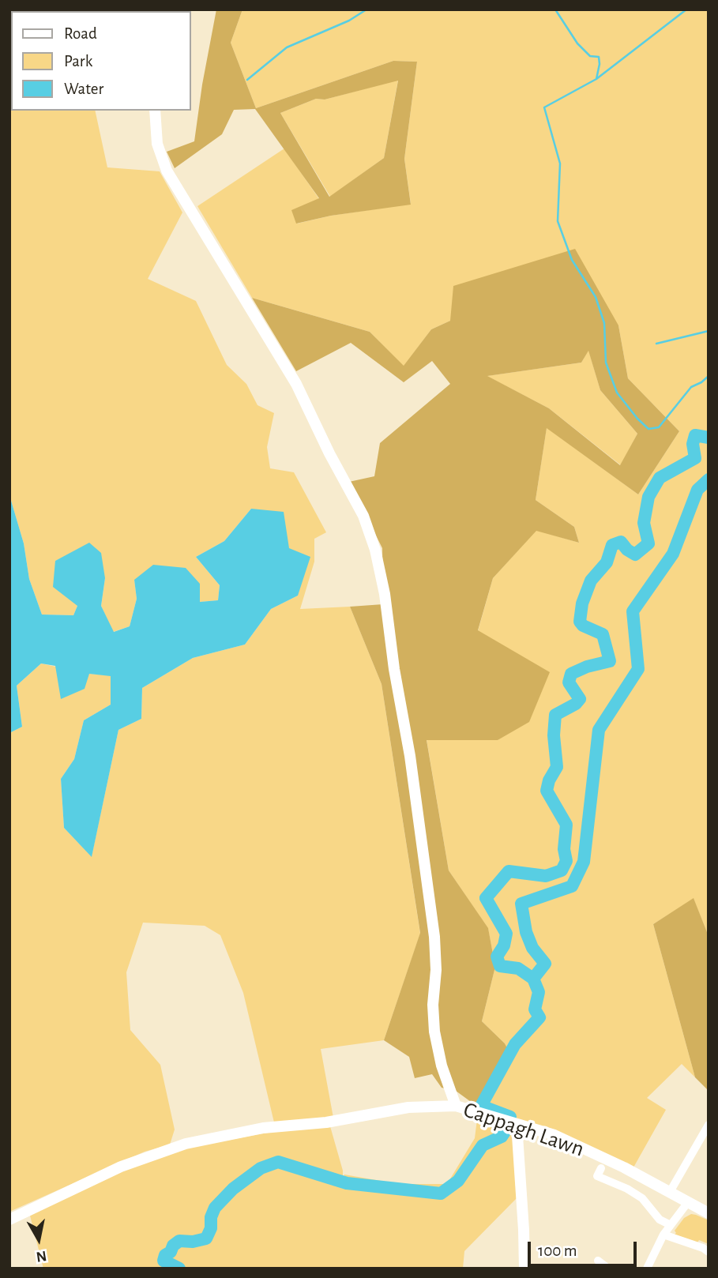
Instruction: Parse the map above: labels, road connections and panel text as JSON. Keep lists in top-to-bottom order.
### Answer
{
  "streets": {
    "street": ["Cappagh Lawn"]
  },
  "legend": ["Road", "Park", "Water"],
  "scale_bar": "100 m",
  "north": "bottom"
}
